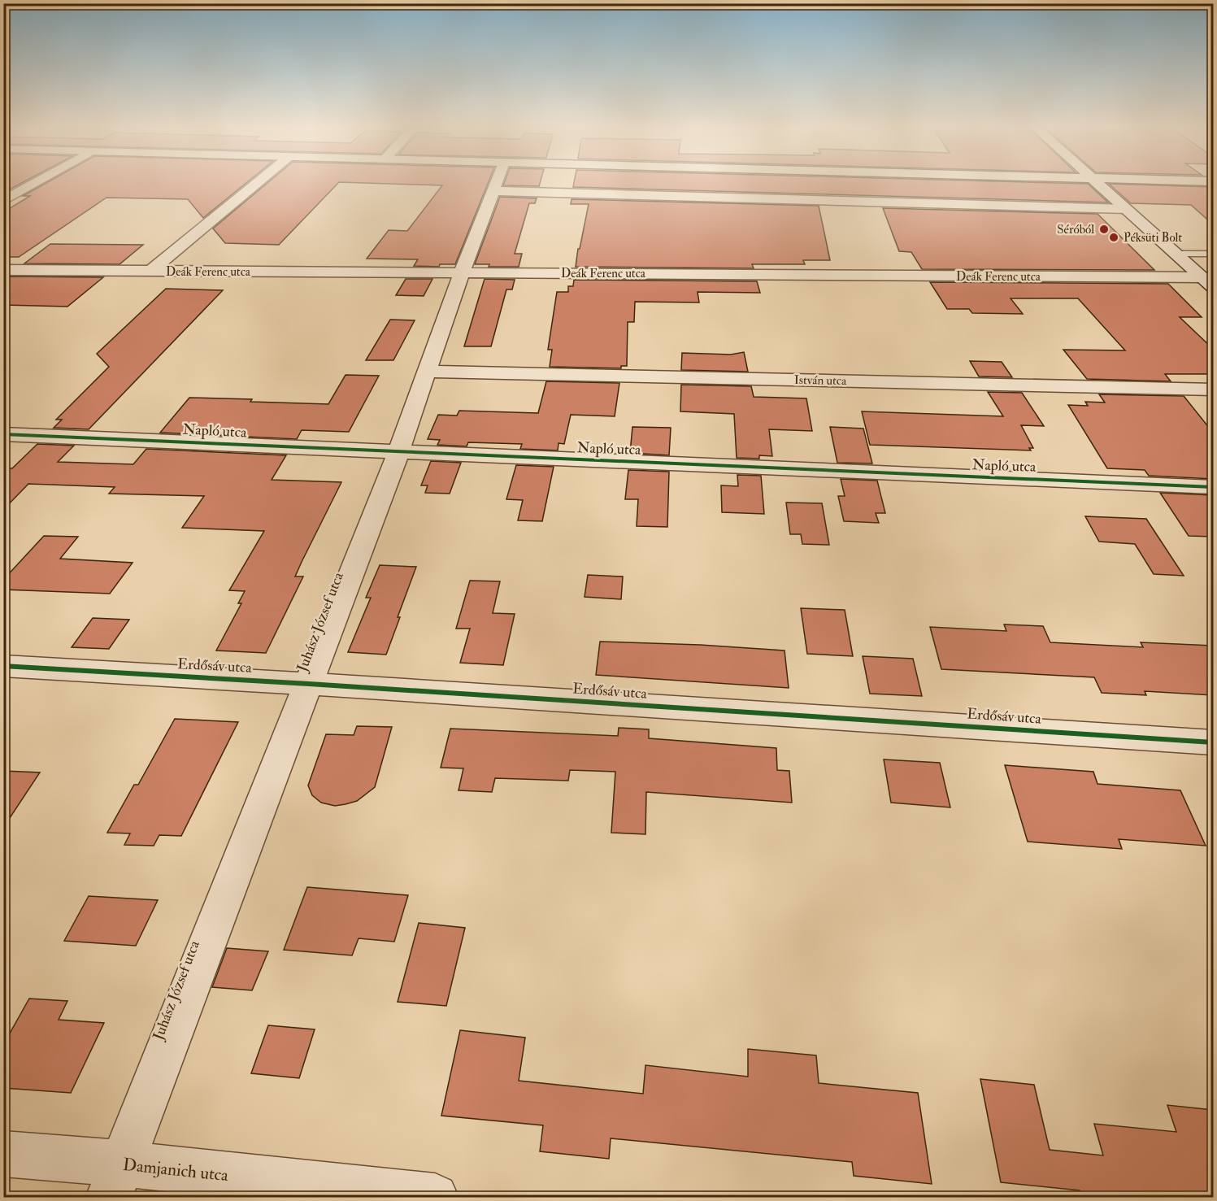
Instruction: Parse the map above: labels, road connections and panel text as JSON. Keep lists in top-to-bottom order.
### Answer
{
  "streets": {
    "street": [
      "Deák Ferenc utca",
      "István utca",
      "Napló utca",
      "Juhász József utca",
      "Erdősáv utca",
      "Damjanich utca"
    ]
  },
  "crossings": [
    ["Deák Ferenc utca", "Juhász József utca"],
    ["István utca", "Juhász József utca"],
    ["Napló utca", "Juhász József utca"],
    ["Juhász József utca", "Erdősáv utca"],
    ["Juhász József utca", "Damjanich utca"]
  ],
  "places": ["Séróból", "Péksüti Bolt"]
}
